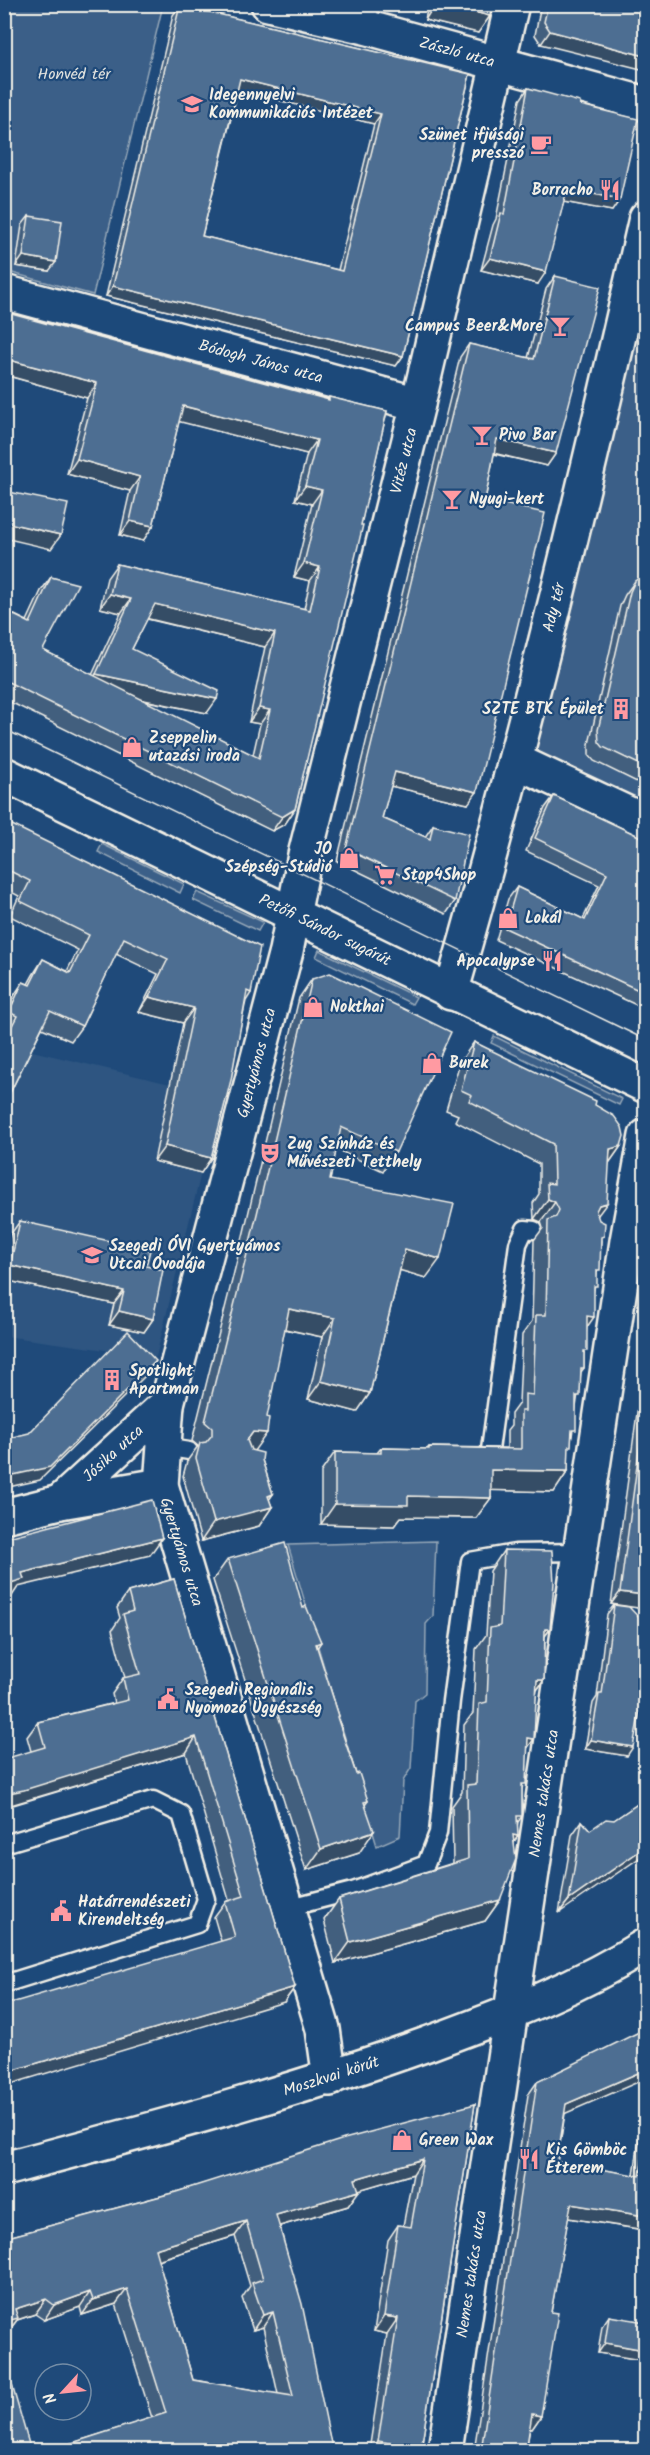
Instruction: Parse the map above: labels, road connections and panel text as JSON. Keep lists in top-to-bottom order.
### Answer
{
  "streets": {
    "street": [
      "Zászló utca",
      "Bódogh János utca",
      "Vitéz utca",
      "Ady tér",
      "Petőfi Sándor sugárút",
      "Gyertyámos utca",
      "Jósika utca",
      "Nemes takács utca",
      "Moszkvai körút"
    ]
  },
  "crossings": [
    ["Zászló utca", "Vitéz utca"],
    ["Bódogh János utca", "Vitéz utca"],
    ["Vitéz utca", "Petőfi Sándor sugárút"],
    ["Vitéz utca", "Gyertyámos utca"],
    ["Ady tér", "Petőfi Sándor sugárút"],
    ["Petőfi Sándor sugárút", "Gyertyámos utca"],
    ["Gyertyámos utca", "Jósika utca"],
    ["Gyertyámos utca", "Moszkvai körút"],
    ["Nemes takács utca", "Moszkvai körút"]
  ],
  "parks": ["Honvéd tér"],
  "places": {
    "school or university": ["Idegennyelvi Kommunikációs Intézet", "Szegedi ÓVI Gyertyámos Utcai Óvodája"],
    "cafe": ["Szünet ifjúsági presszó"],
    "restaurant": ["Borracho", "Apocalypse", "Kis Gömböc Étterem"],
    "bar": ["Campus Beer&More", "Pivo Bar", "Nyugi-kert"],
    "building": ["SZTE BTK Épület", "Spotlight Apartman"],
    "shop": [
      "Zseppelin utazási iroda",
      "JO Szépség-Stúdió",
      "Lokál",
      "Nokthai",
      "Burek",
      "Green Wax"
    ],
    "supermarket": ["Stop4Shop"],
    "theatre": ["Zug Színház és Művészeti Tetthely"],
    "public building": ["Szegedi Regionális Nyomozó Ügyészség", "Határrendészeti Kirendeltség"]
  },
  "north": "bottom left"
}
